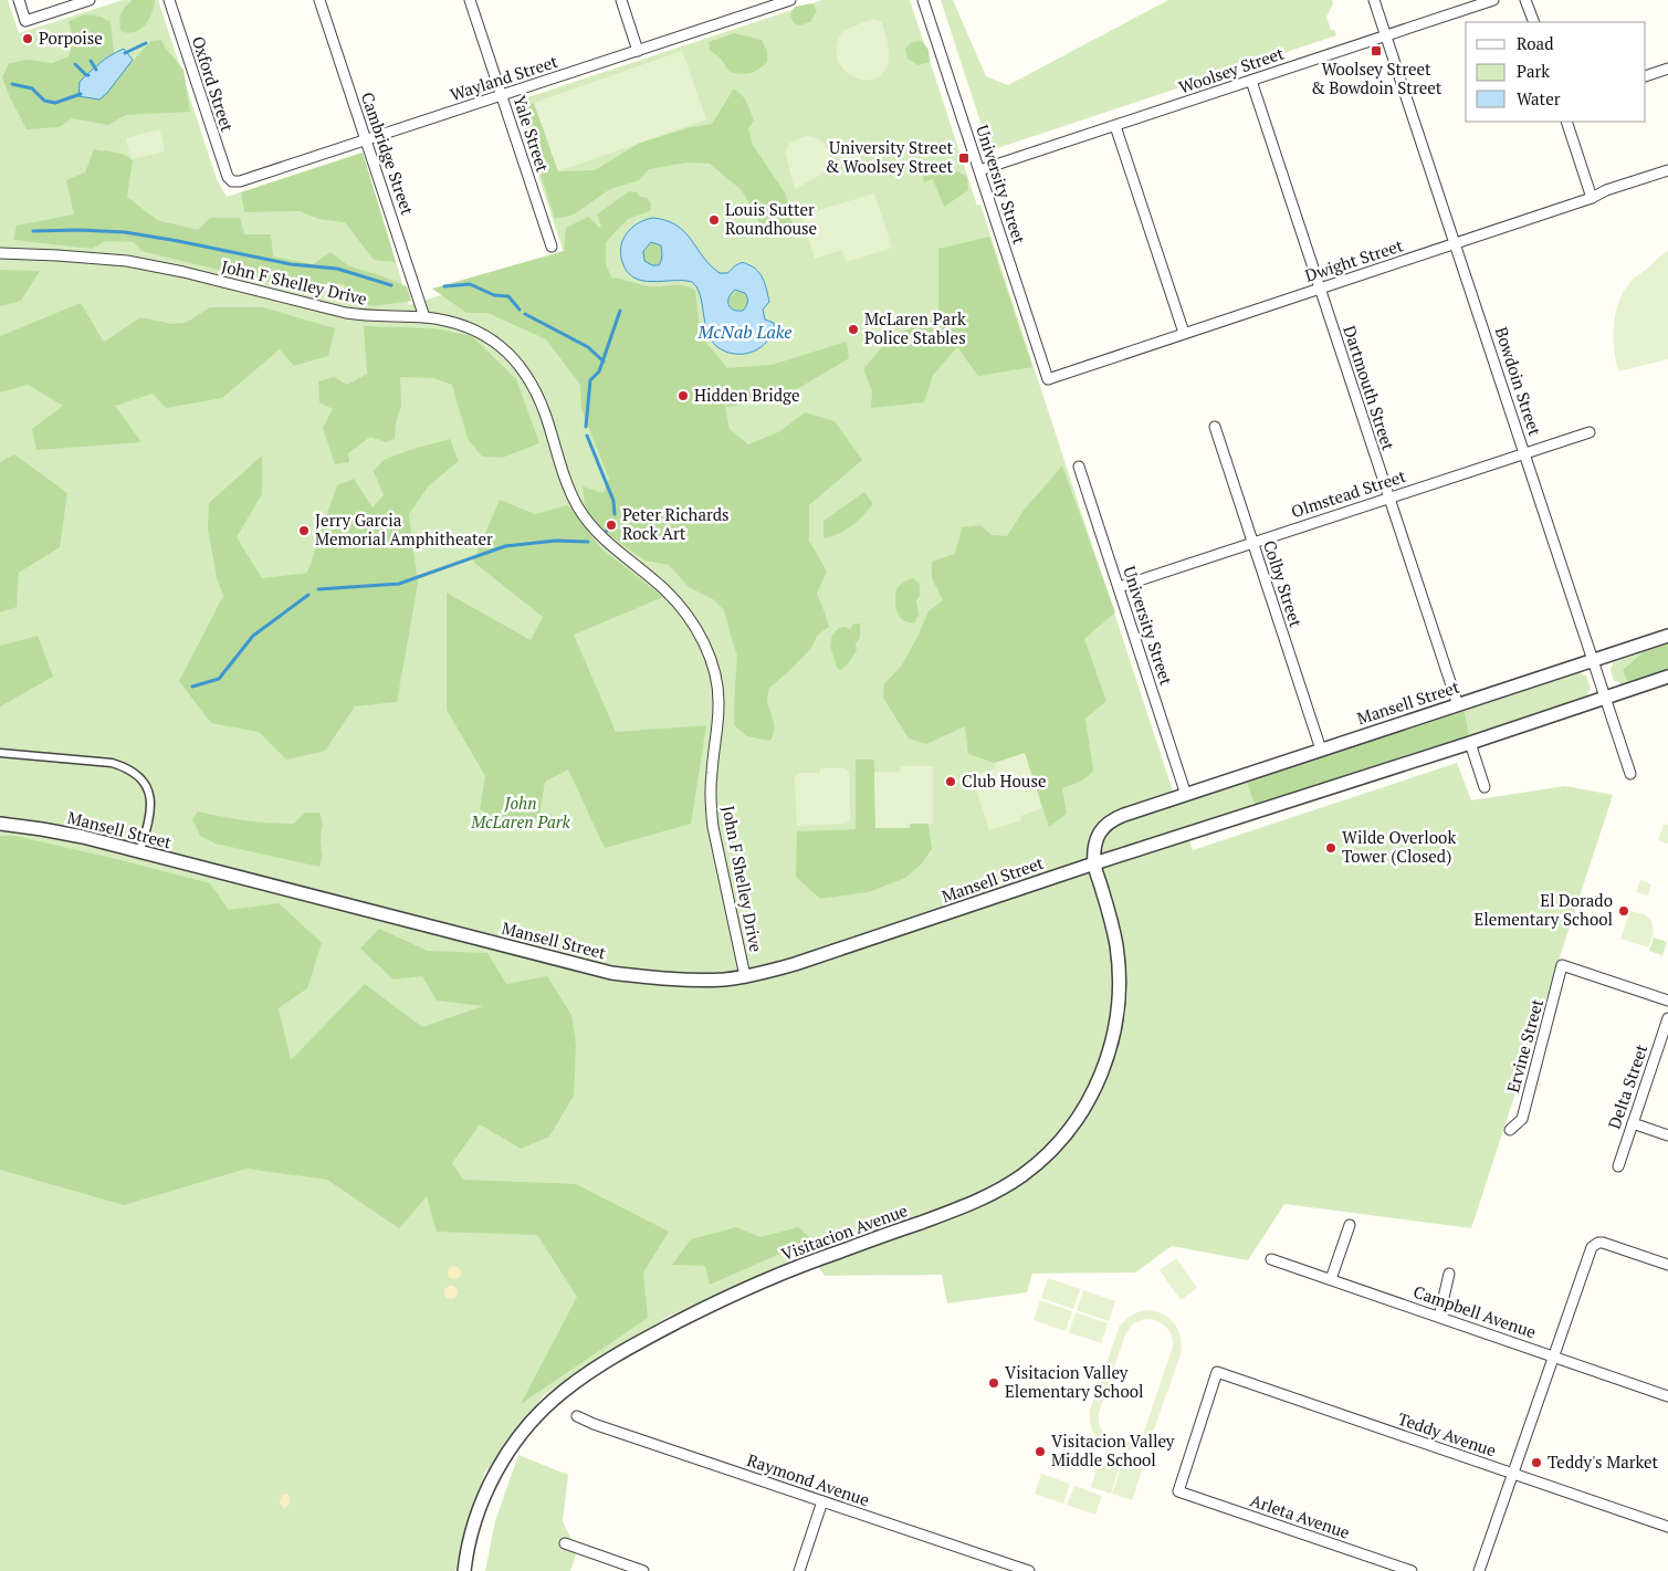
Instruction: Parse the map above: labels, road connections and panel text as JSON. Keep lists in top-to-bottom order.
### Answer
{
  "streets": {
    "street": [
      "Woolsey Street",
      "Wayland Street",
      "Oxford Street",
      "Yale Street",
      "Cambridge Street",
      "University Street",
      "Dwight Street",
      "John F Shelley Drive",
      "Bowdoin Street",
      "Dartmouth Street",
      "Olmstead Street",
      "Colby Street",
      "Mansell Street",
      "Ervine Street",
      "Delta Street",
      "Visitacion Avenue",
      "Campbell Avenue",
      "Teddy Avenue",
      "Raymond Avenue",
      "Arleta Avenue"
    ]
  },
  "crossings": [
    ["Woolsey Street", "University Street"],
    ["Woolsey Street", "Bowdoin Street"],
    ["Woolsey Street", "Dartmouth Street"],
    ["Wayland Street", "Oxford Street"],
    ["Wayland Street", "Yale Street"],
    ["Wayland Street", "Cambridge Street"],
    ["Cambridge Street", "John F Shelley Drive"],
    ["University Street", "Dwight Street"],
    ["University Street", "Olmstead Street"],
    ["University Street", "Mansell Street"],
    ["Dwight Street", "Bowdoin Street"],
    ["Dwight Street", "Dartmouth Street"],
    ["John F Shelley Drive", "Mansell Street"],
    ["Bowdoin Street", "Olmstead Street"],
    ["Bowdoin Street", "Mansell Street"],
    ["Dartmouth Street", "Olmstead Street"],
    ["Dartmouth Street", "Mansell Street"],
    ["Olmstead Street", "Colby Street"],
    ["Colby Street", "Mansell Street"],
    ["Mansell Street", "Visitacion Avenue"],
    ["Teddy Avenue", "Arleta Avenue"]
  ],
  "water": ["McNab Lake"],
  "parks": ["John McLaren Park"],
  "places": {
    "other": [
      "Porpoise",
      "Louis Sutter Roundhouse",
      "McLaren Park Police Stables",
      "Hidden Bridge",
      "Peter Richards Rock Art",
      "Jerry Garcia Memorial Amphitheater",
      "Club House",
      "Wilde Overlook Tower (Closed)",
      "El Dorado Elementary School",
      "Visitacion Valley Elementary School",
      "Visitacion Valley Middle School",
      "Teddy's Market"
    ],
    "transit": ["Woolsey Street & Bowdoin Street", "University Street & Woolsey Street"]
  },
  "legend": ["Road", "Park", "Water"]
}
